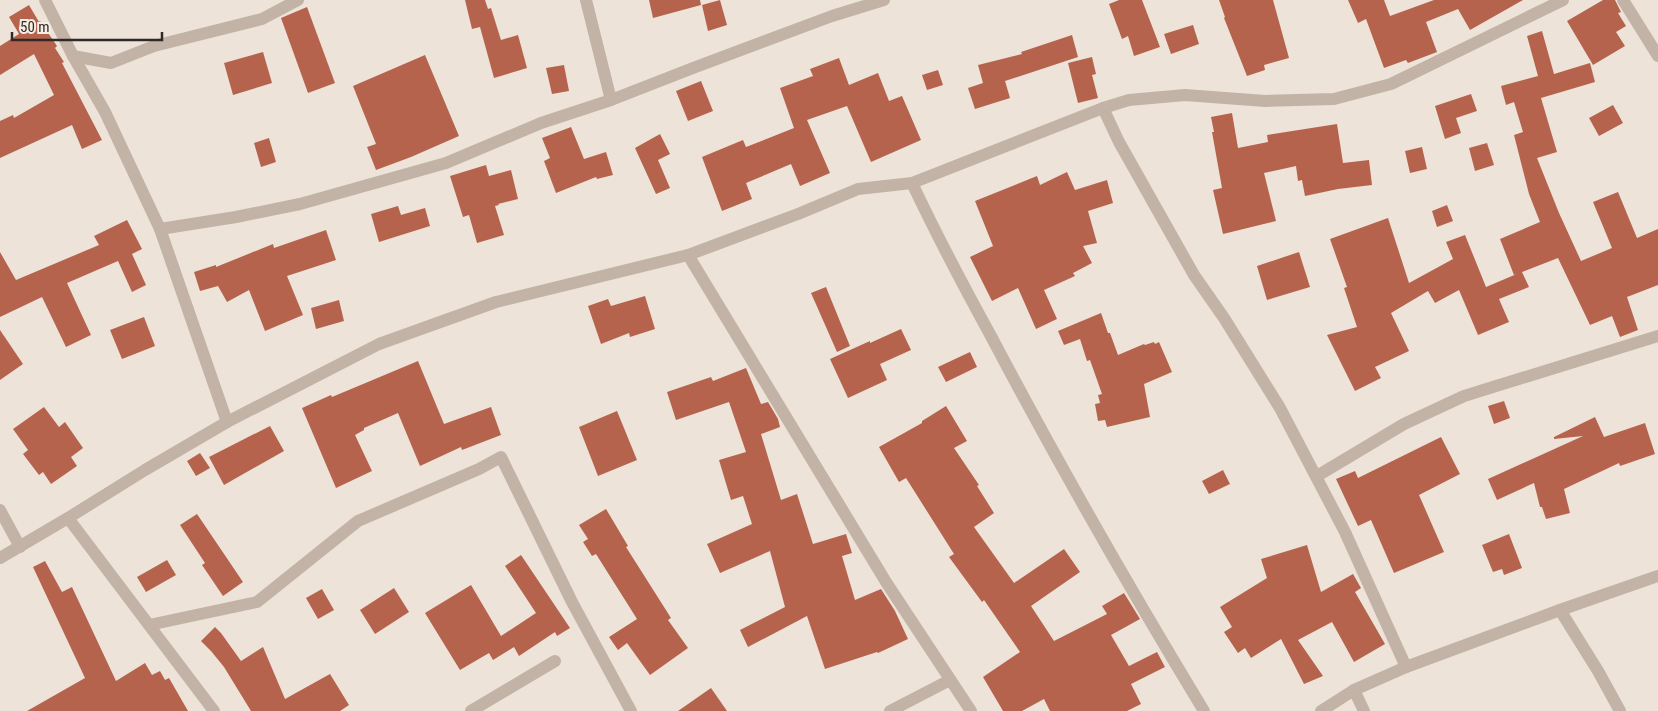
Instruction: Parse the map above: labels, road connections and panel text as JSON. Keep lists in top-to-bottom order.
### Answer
{
  "scale_bar": "50 m"
}
